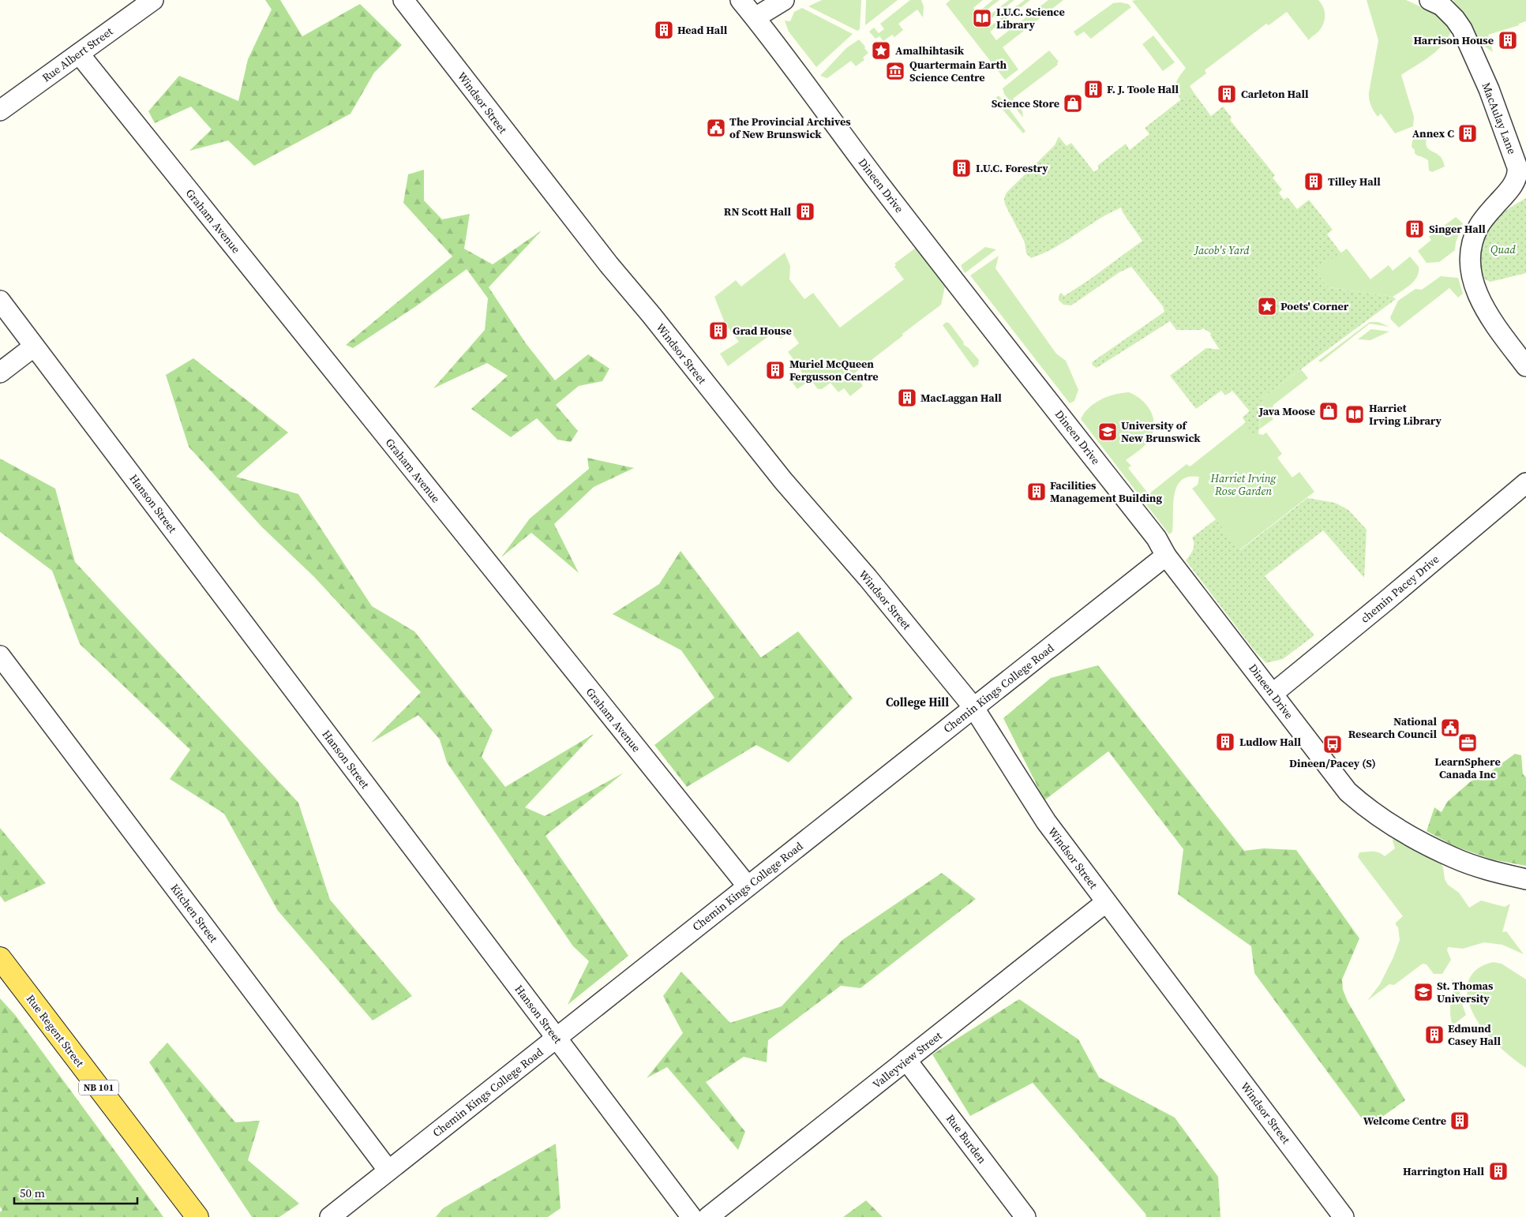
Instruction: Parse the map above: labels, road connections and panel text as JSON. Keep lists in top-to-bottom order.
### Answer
{
  "streets": {
    "main road": ["Rue Regent Street", "NB 101"],
    "street": [
      "Rue Albert Street",
      "Windsor Street",
      "MacAulay Lane",
      "Dineen Drive",
      "Graham Avenue",
      "Hanson Street",
      "chemin Pacey Drive",
      "Chemin Kings College Road",
      "Kitchen Street",
      "Valleyview Street",
      "Rue Burden"
    ]
  },
  "crossings": [
    ["Rue Albert Street", "Graham Avenue"],
    ["Windsor Street", "Chemin Kings College Road"],
    ["Windsor Street", "Valleyview Street"],
    ["Dineen Drive", "chemin Pacey Drive"],
    ["Dineen Drive", "Chemin Kings College Road"],
    ["Graham Avenue", "Chemin Kings College Road"],
    ["Hanson Street", "Chemin Kings College Road"],
    ["Chemin Kings College Road", "Kitchen Street"],
    ["Valleyview Street", "Rue Burden"]
  ],
  "districts": ["College Hill"],
  "parks": ["Quad", "Jacob's Yard", "Harriet Irving Rose Garden"],
  "places": {
    "library": ["I.U.C. Science Library", "Harriet Irving Library"],
    "building": [
      "Head Hall",
      "Harrison House",
      "F. J. Toole Hall",
      "Carleton Hall",
      "Annex C",
      "I.U.C. Forestry",
      "Tilley Hall",
      "RN Scott Hall",
      "Singer Hall",
      "Grad House",
      "Muriel McQueen Fergusson Centre",
      "MacLaggan Hall",
      "Facilities Management Building",
      "Ludlow Hall",
      "Edmund Casey Hall",
      "Welcome Centre",
      "Harrington Hall"
    ],
    "place": ["Amalhihtasik", "Poets' Corner"],
    "museum": ["Quartermain Earth Science Centre"],
    "shop": ["Science Store", "Java Moose"],
    "public building": ["The Provincial Archives of New Brunswick", "National Research Council"],
    "school or university": ["University of New Brunswick", "St. Thomas University"],
    "office": ["LearnSphere Canada Inc"],
    "bus stop": ["Dineen/Pacey (S)"]
  },
  "scale_bar": "50 m"
}
